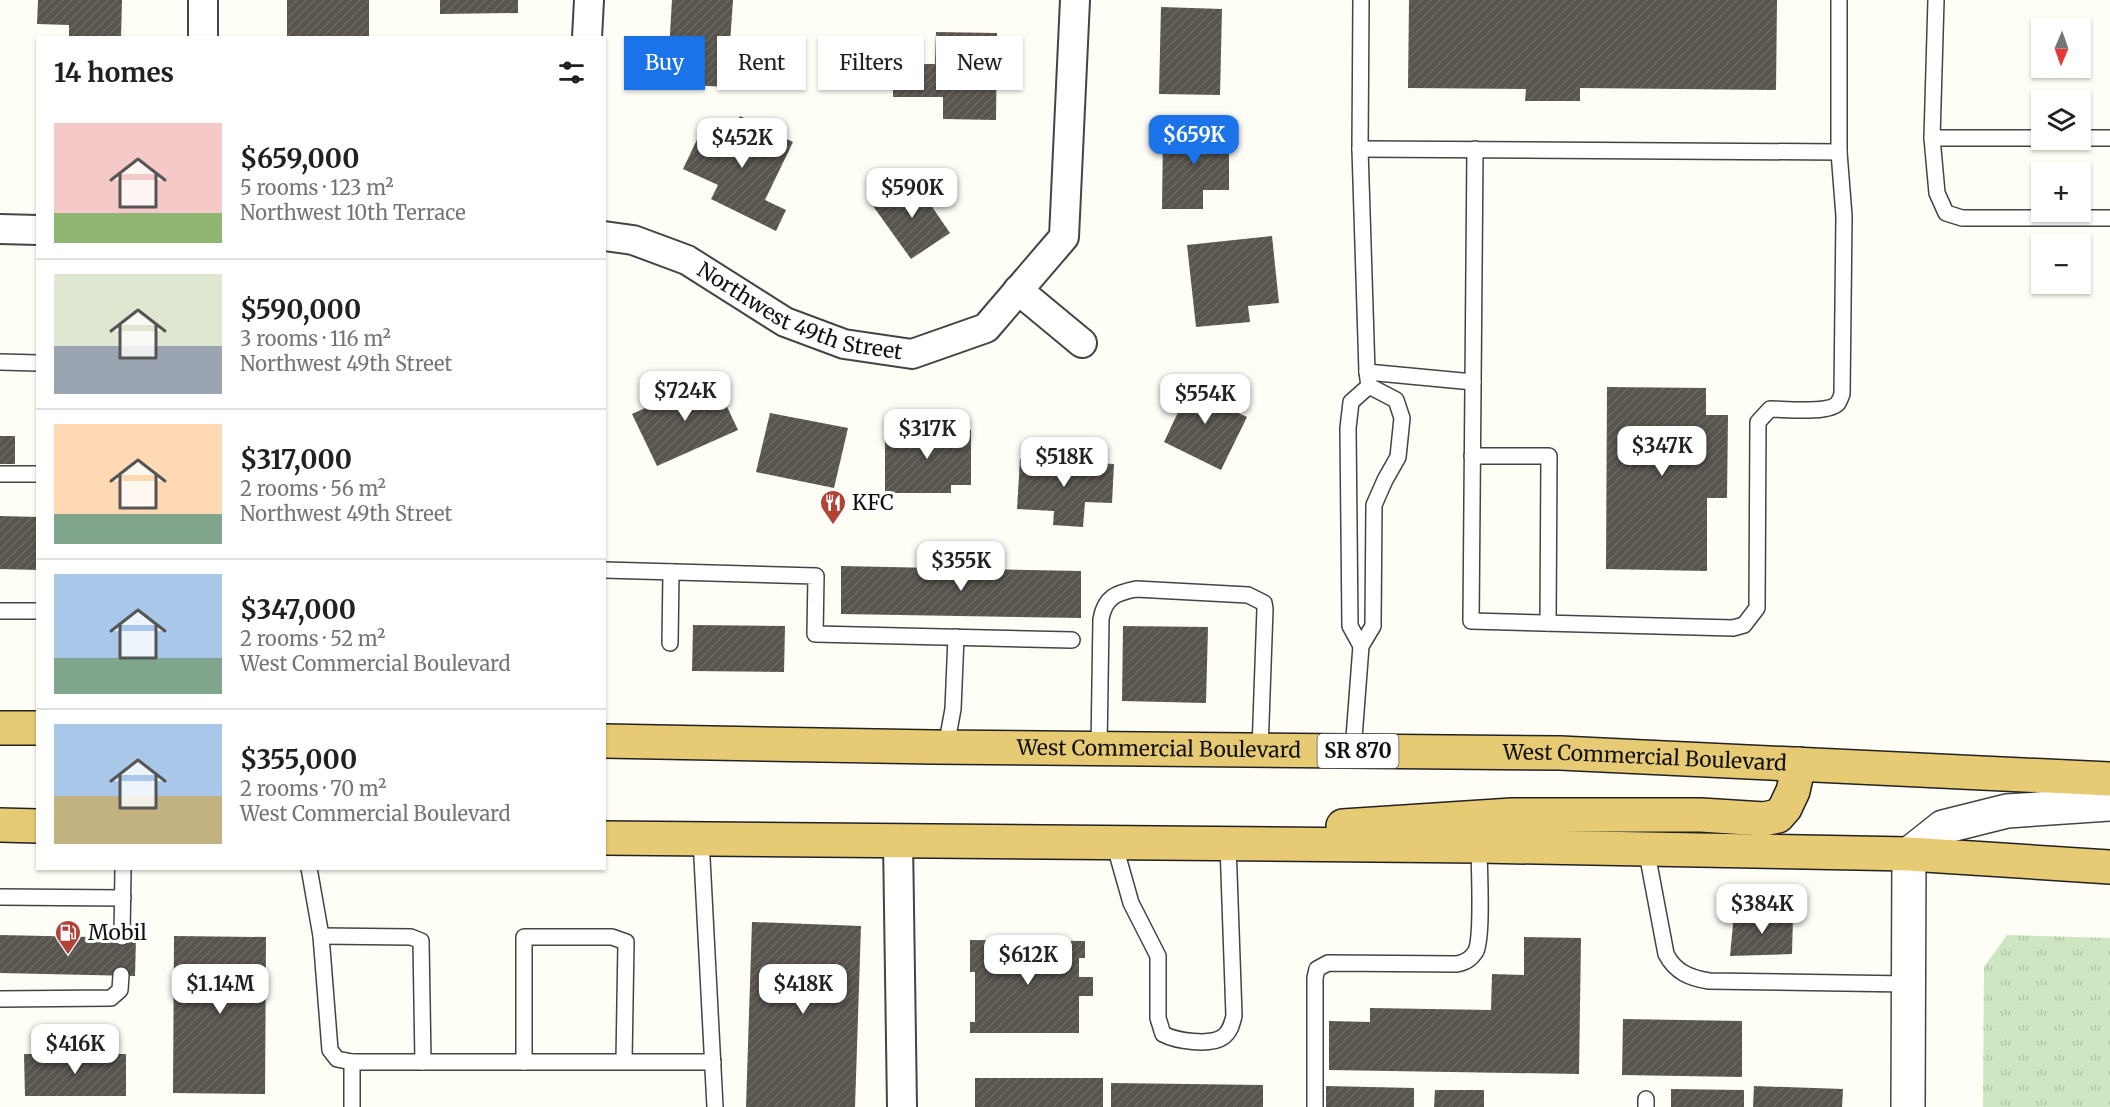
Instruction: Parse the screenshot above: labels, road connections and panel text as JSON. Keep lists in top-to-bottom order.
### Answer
{
  "streets": {
    "highway": ["West Commercial Boulevard", "SR 870"],
    "street": ["Northwest 49th Street"]
  },
  "places": {
    "restaurant": ["KFC"],
    "fuel station": ["Mobil"]
  },
  "north": "bottom",
  "page": {
    "map_buttons": ["+", "−"],
    "chip": [
      "Buy",
      "Rent",
      "Filters",
      "New"
    ],
    "heading": "14 homes",
    "list": [
      {
        "name": "$659,000",
        "note": "5 rooms · 123 m² · Northwest 10th Terrace"
      },
      {
        "name": "$590,000",
        "note": "3 rooms · 116 m² · Northwest 49th Street"
      },
      {
        "name": "$317,000",
        "note": "2 rooms · 56 m² · Northwest 49th Street"
      },
      {
        "name": "$347,000",
        "note": "2 rooms · 52 m² · West Commercial Boulevard"
      },
      {
        "name": "$355,000",
        "note": "2 rooms · 70 m² · West Commercial Boulevard"
      }
    ],
    "price": [
      "$659K",
      "$452K",
      "$590K",
      "$724K",
      "$554K",
      "$317K",
      "$347K",
      "$518K",
      "$355K",
      "$384K",
      "$612K",
      "$1.14M",
      "$418K",
      "$416K"
    ]
  }
}
